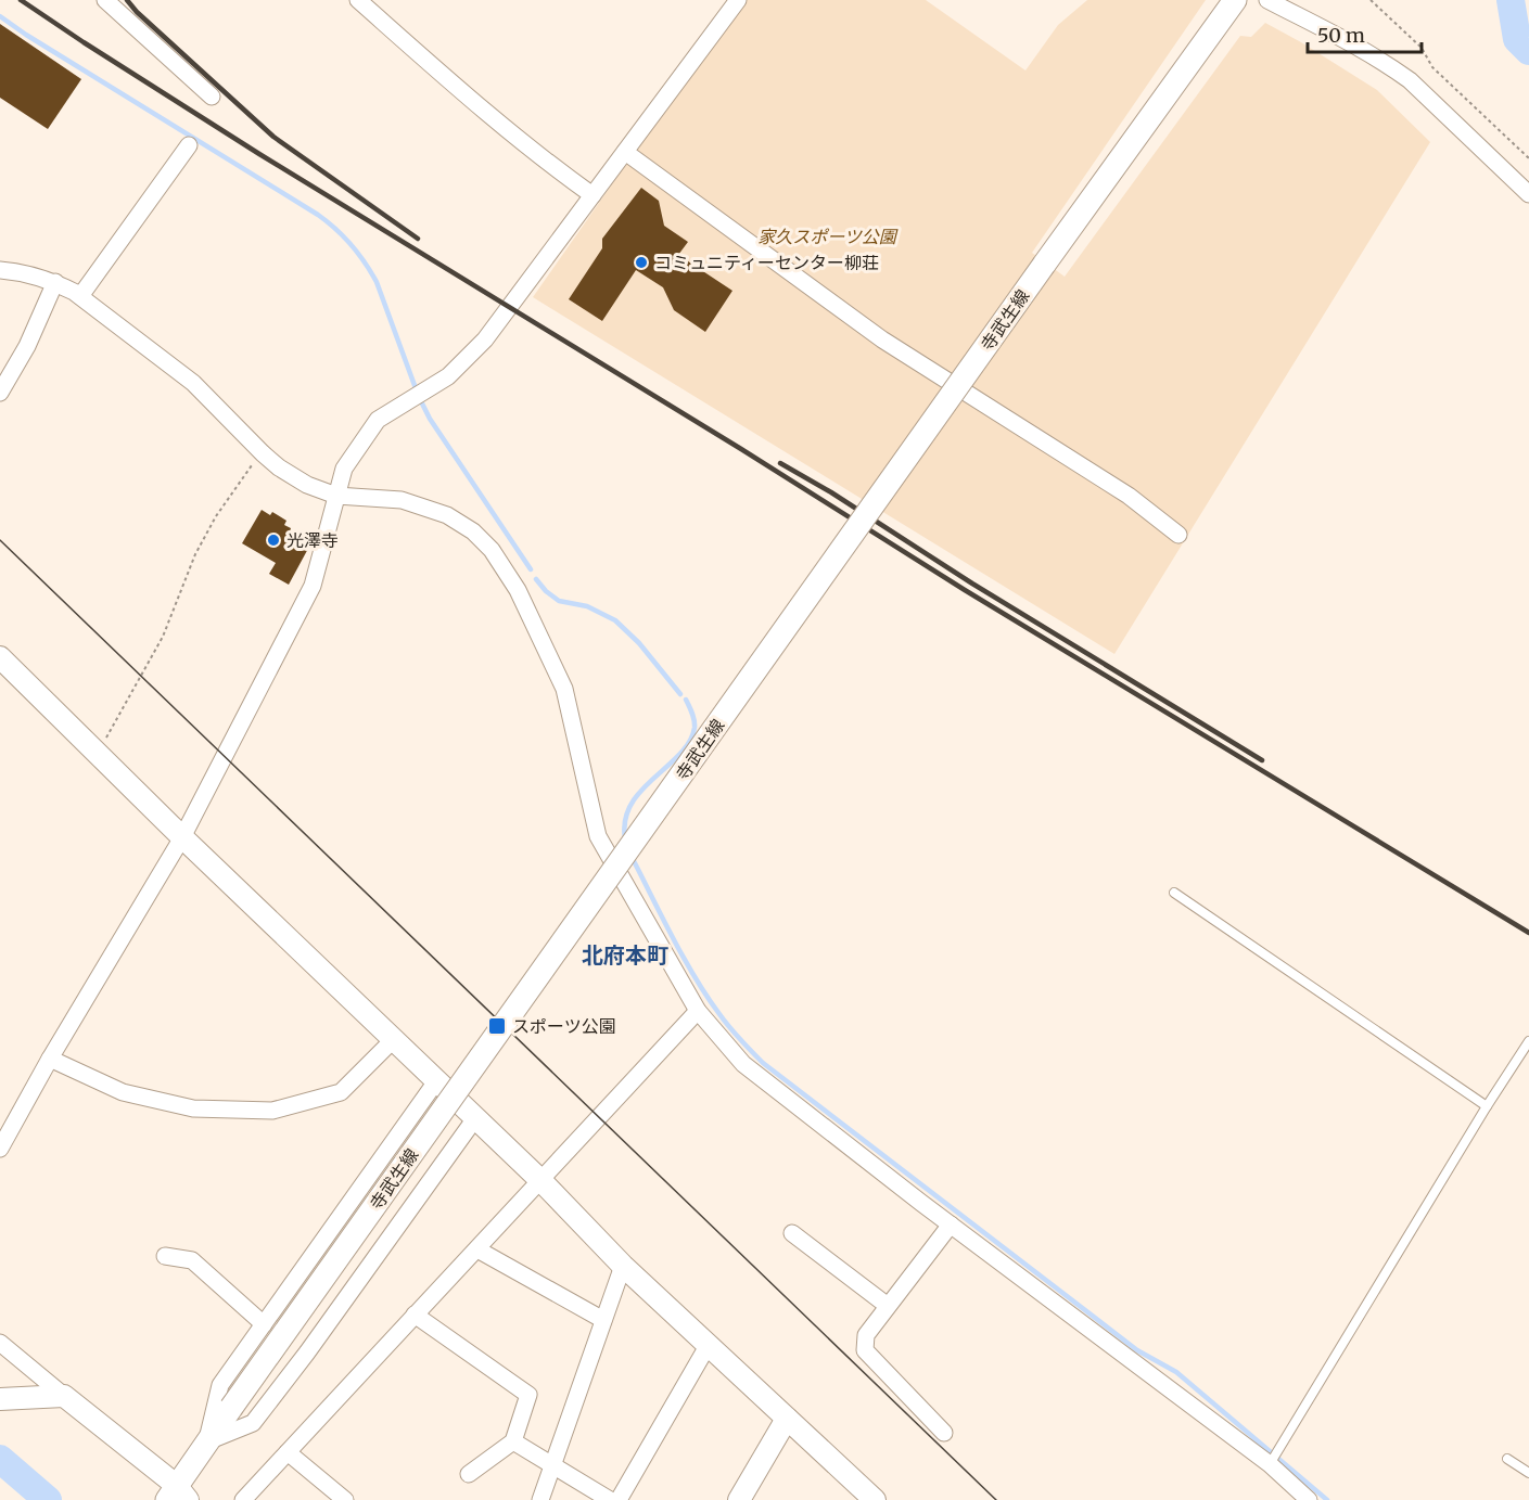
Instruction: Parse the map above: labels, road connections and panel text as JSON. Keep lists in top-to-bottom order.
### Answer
{
  "streets": {
    "main road": ["寺武生線"]
  },
  "districts": ["北府本町"],
  "parks": ["家久スポーツ公園"],
  "places": {
    "other": ["コミュニティーセンター柳荘", "光澤寺"],
    "transit": ["スポーツ公園"]
  },
  "scale_bar": "50 m"
}
